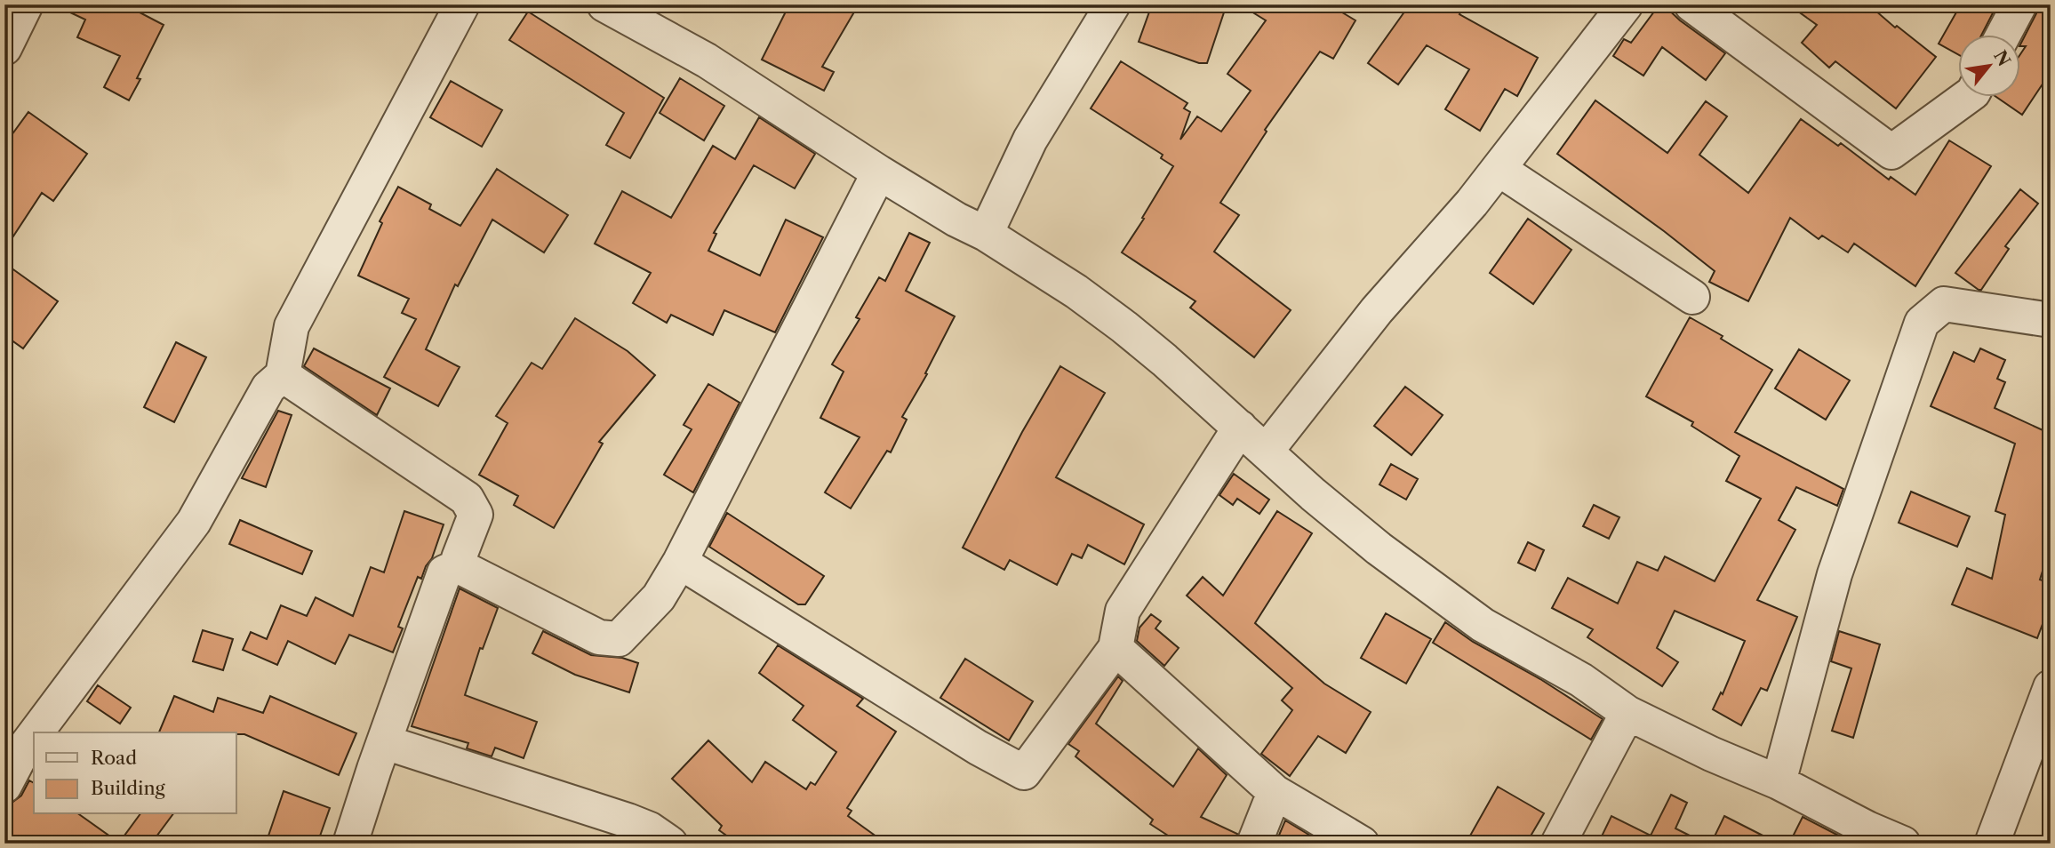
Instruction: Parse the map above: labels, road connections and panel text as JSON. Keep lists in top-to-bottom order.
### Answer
{
  "legend": ["Road", "Building"],
  "north": "top right"
}
